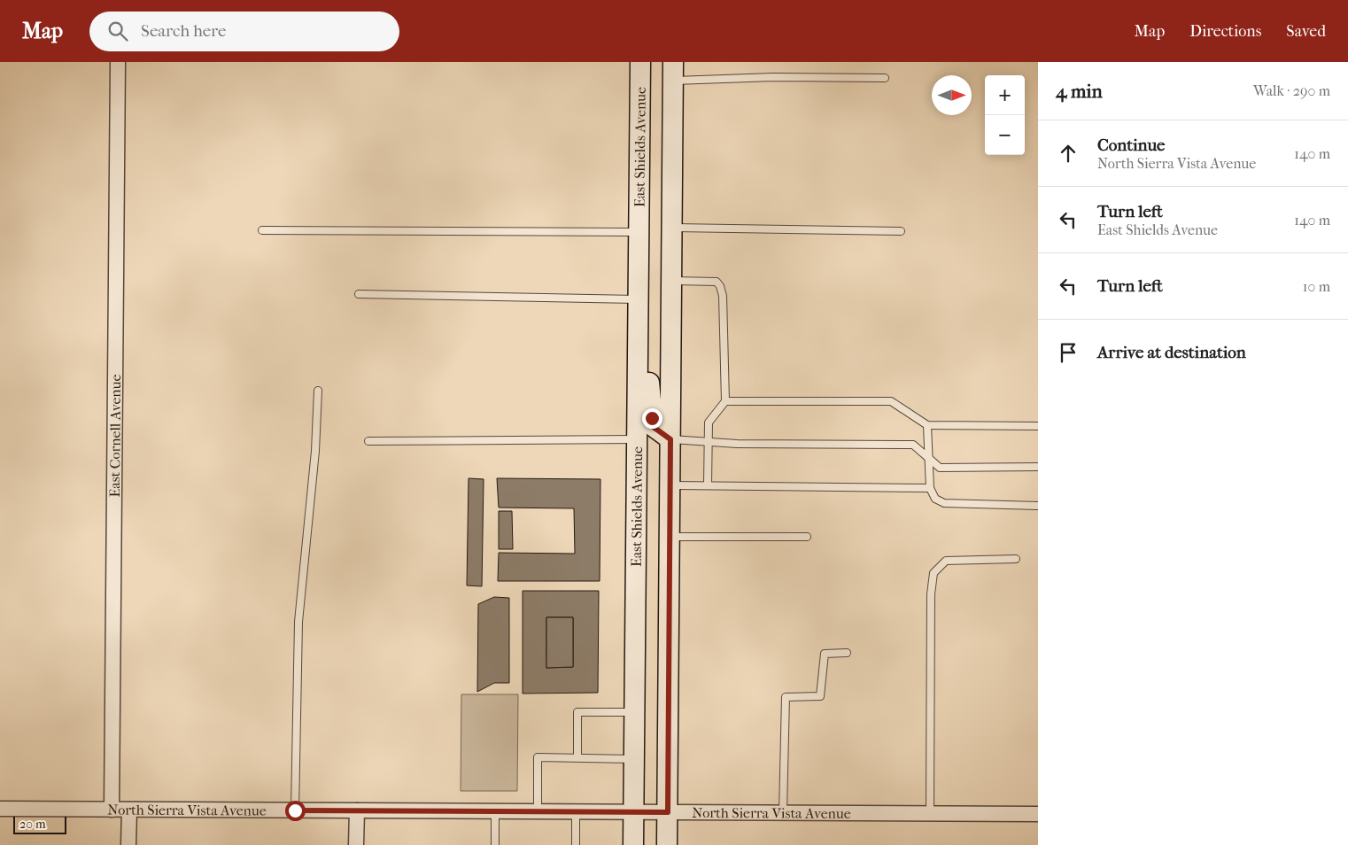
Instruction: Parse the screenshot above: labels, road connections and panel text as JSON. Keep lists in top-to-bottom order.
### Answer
{
  "streets": {
    "main road": ["East Shields Avenue"],
    "street": ["East Cornell Avenue", "North Sierra Vista Avenue"]
  },
  "crossings": [
    ["East Shields Avenue", "North Sierra Vista Avenue"],
    ["East Cornell Avenue", "North Sierra Vista Avenue"]
  ],
  "scale_bar": "20 m",
  "north": "right",
  "page": {
    "header": "Map",
    "search": "Search here",
    "nav": ["Map", "Directions", "Saved"],
    "heading": ["4 min", "Walk · 290 m"],
    "map_buttons": ["+", "−"],
    "list": [
      ["Continue", "North Sierra Vista Avenue", "140 m"],
      ["Turn left", "East Shields Avenue", "140 m"],
      ["Turn left", "10 m"],
      "Arrive at destination"
    ],
    "scale": "20 m"
  }
}
